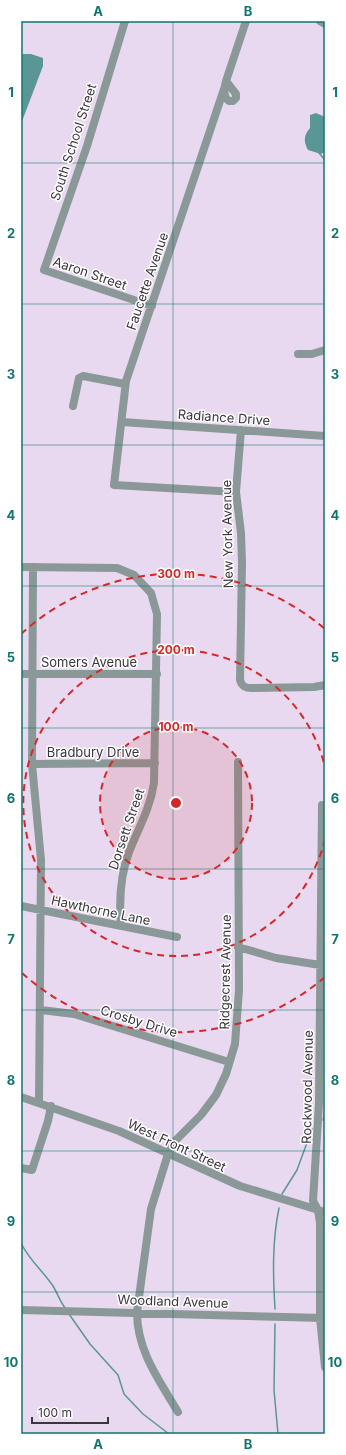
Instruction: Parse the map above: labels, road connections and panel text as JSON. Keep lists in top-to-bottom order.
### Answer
{
  "streets": {
    "street": [
      "South School Street",
      "Aaron Street",
      "Faucette Avenue",
      "Radiance Drive",
      "New York Avenue",
      "Somers Avenue",
      "Bradbury Drive",
      "Dorsett Street",
      "Hawthorne Lane",
      "Ridgecrest Avenue",
      "Crosby Drive",
      "Rockwood Avenue",
      "West Front Street",
      "Woodland Avenue"
    ]
  },
  "crossings": [
    ["South School Street", "Aaron Street"],
    ["Aaron Street", "Faucette Avenue"],
    ["Faucette Avenue", "Radiance Drive"],
    ["Faucette Avenue", "New York Avenue"],
    ["Radiance Drive", "New York Avenue"],
    ["Somers Avenue", "Dorsett Street"],
    ["Bradbury Drive", "Dorsett Street"],
    ["Dorsett Street", "Hawthorne Lane"],
    ["Ridgecrest Avenue", "Crosby Drive"],
    ["Ridgecrest Avenue", "West Front Street"],
    ["Ridgecrest Avenue", "Woodland Avenue"],
    ["Rockwood Avenue", "West Front Street"],
    ["Rockwood Avenue", "Woodland Avenue"]
  ],
  "scale_bar": "100 m",
  "grid": {
    "columns": ["A", "B"],
    "rows": [
      "1",
      "2",
      "3",
      "4",
      "5",
      "6",
      "7",
      "8",
      "9",
      "10"
    ]
  },
  "rings": ["300 m", "200 m", "100 m"]
}
